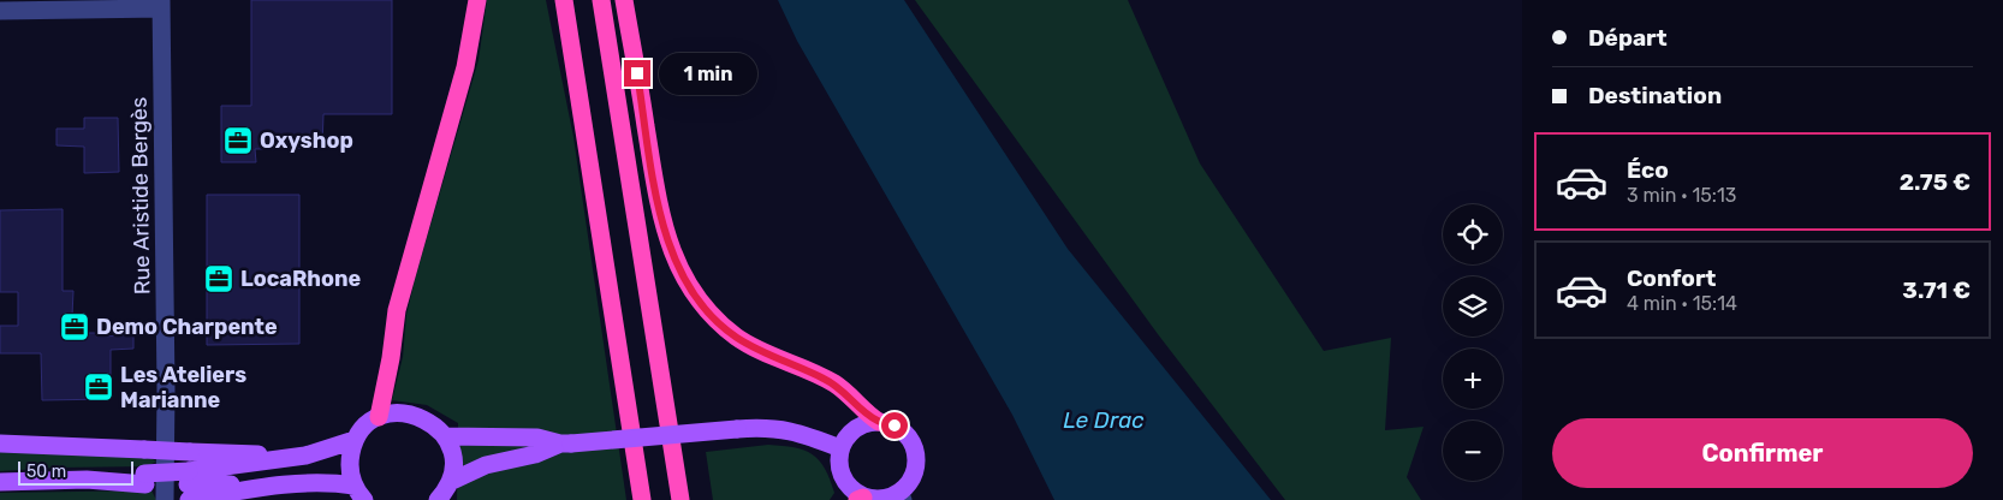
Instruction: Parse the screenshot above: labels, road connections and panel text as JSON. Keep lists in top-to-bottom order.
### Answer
{
  "streets": {
    "street": ["Rue Aristide Bergès"]
  },
  "water": ["Le Drac"],
  "places": {
    "office": [
      "Oxyshop",
      "LocaRhone",
      "Demo Charpente",
      "Les Ateliers Marianne"
    ]
  },
  "scale_bar": "50 m",
  "page": {
    "banner": ["Départ", "Destination"],
    "bubble": "1 min",
    "list": [
      {
        "name": "Éco",
        "note": "3 min · 15:13",
        "value": "2.75 €"
      },
      {
        "name": "Confort",
        "note": "4 min · 15:14",
        "value": "3.71 €"
      }
    ],
    "map_buttons": ["+", "−"],
    "buttons": "Confirmer",
    "scale": "50 m"
  }
}
